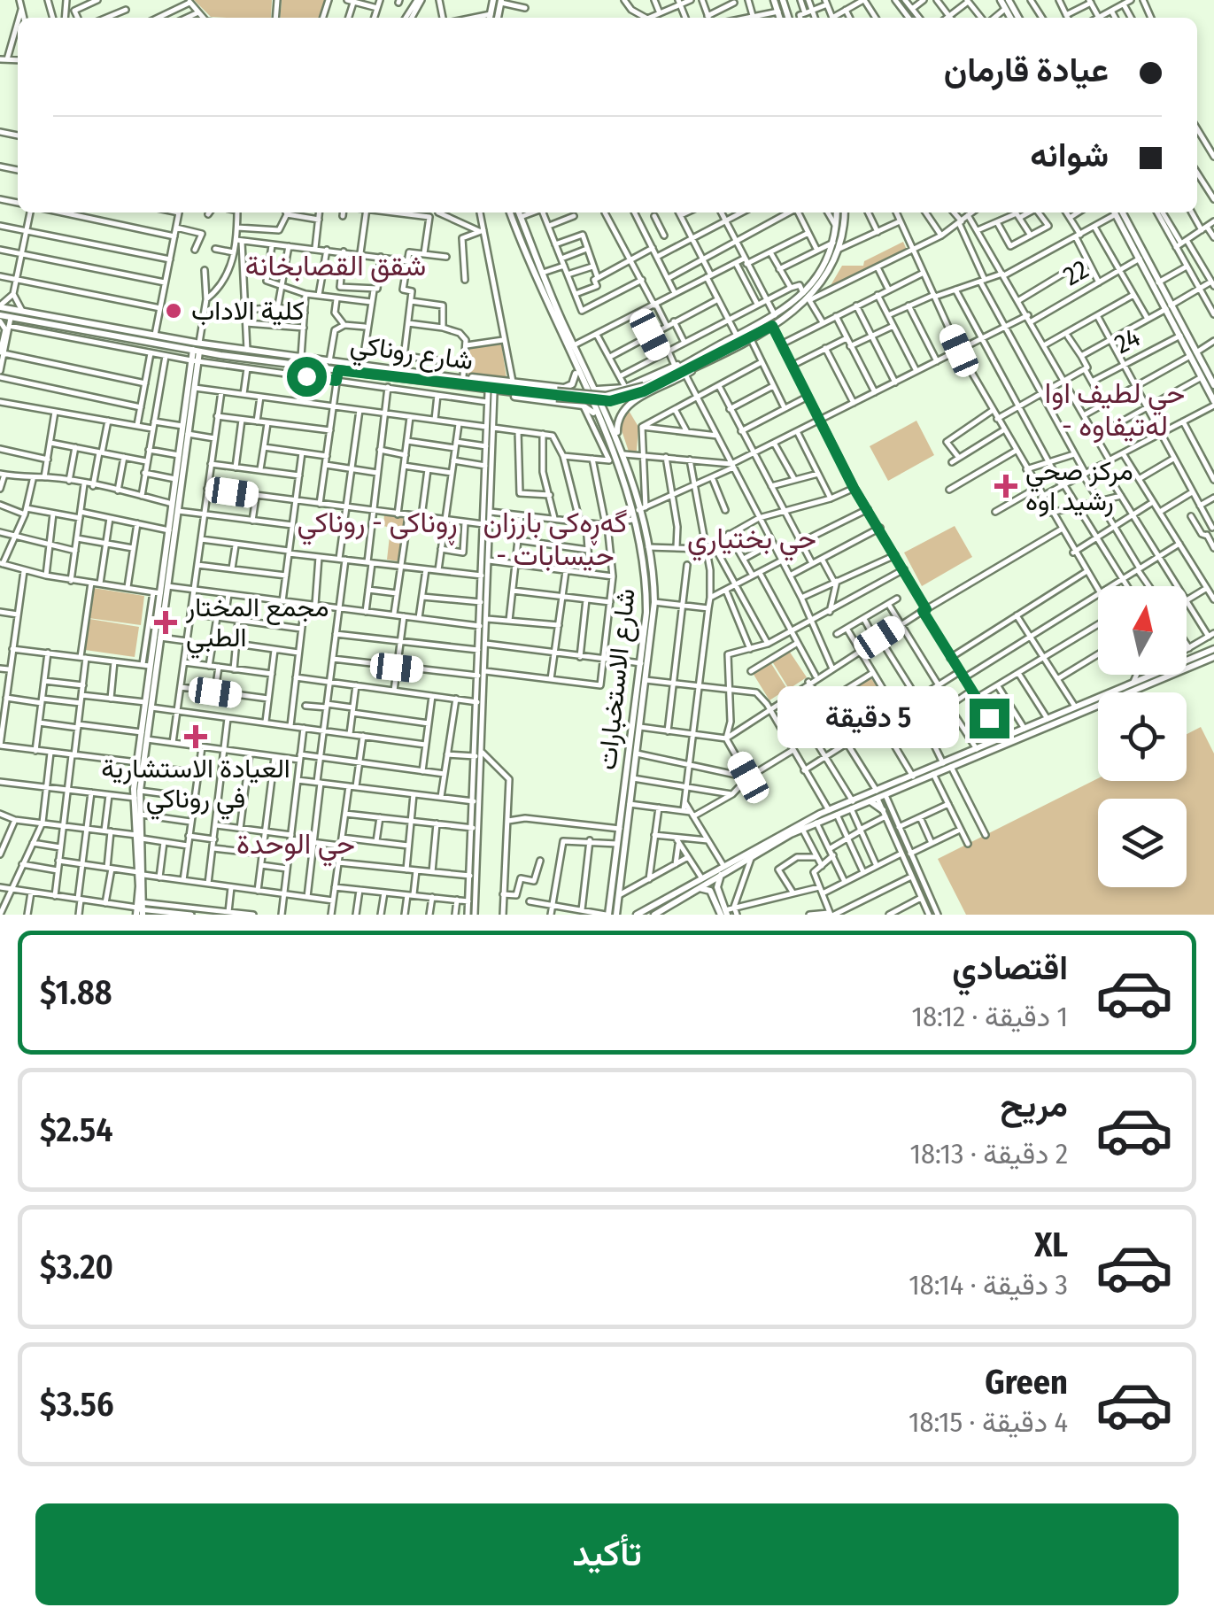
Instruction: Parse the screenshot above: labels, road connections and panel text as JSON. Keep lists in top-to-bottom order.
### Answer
{
  "streets": {
    "main road": ["شارع روناكي", "شارع الاستخبارات"],
    "street": ["22", "24"]
  },
  "crossings": [
    ["22", "شارع الاستخبارات"]
  ],
  "districts": [
    "شقق القصابخانة",
    "حي لطيف اوا - لەتیفاوە",
    "ڕوناکی - روناكي",
    "گەڕەکی بارزان - حیسابات",
    "حي بختياري",
    "حي الوحدة"
  ],
  "places": {
    "other": ["كلية الاداب"],
    "health": ["مركز صحي رشيد اوه", "مجمع المختار الطبي", "العيادة الاستشارية في روناكي"]
  },
  "north": "top",
  "page": {
    "banner": ["عيادة قارمان", "شوانە"],
    "bubble": "5 دقيقة",
    "list": [
      {
        "name": "اقتصادي",
        "note": "1 دقيقة · 18:12",
        "value": "$1.88"
      },
      {
        "name": "مريح",
        "note": "2 دقيقة · 18:13",
        "value": "$2.54"
      },
      {
        "name": "XL",
        "note": "3 دقيقة · 18:14",
        "value": "$3.20"
      },
      {
        "name": "Green",
        "note": "4 دقيقة · 18:15",
        "value": "$3.56"
      }
    ],
    "buttons": "تأكيد"
  }
}
